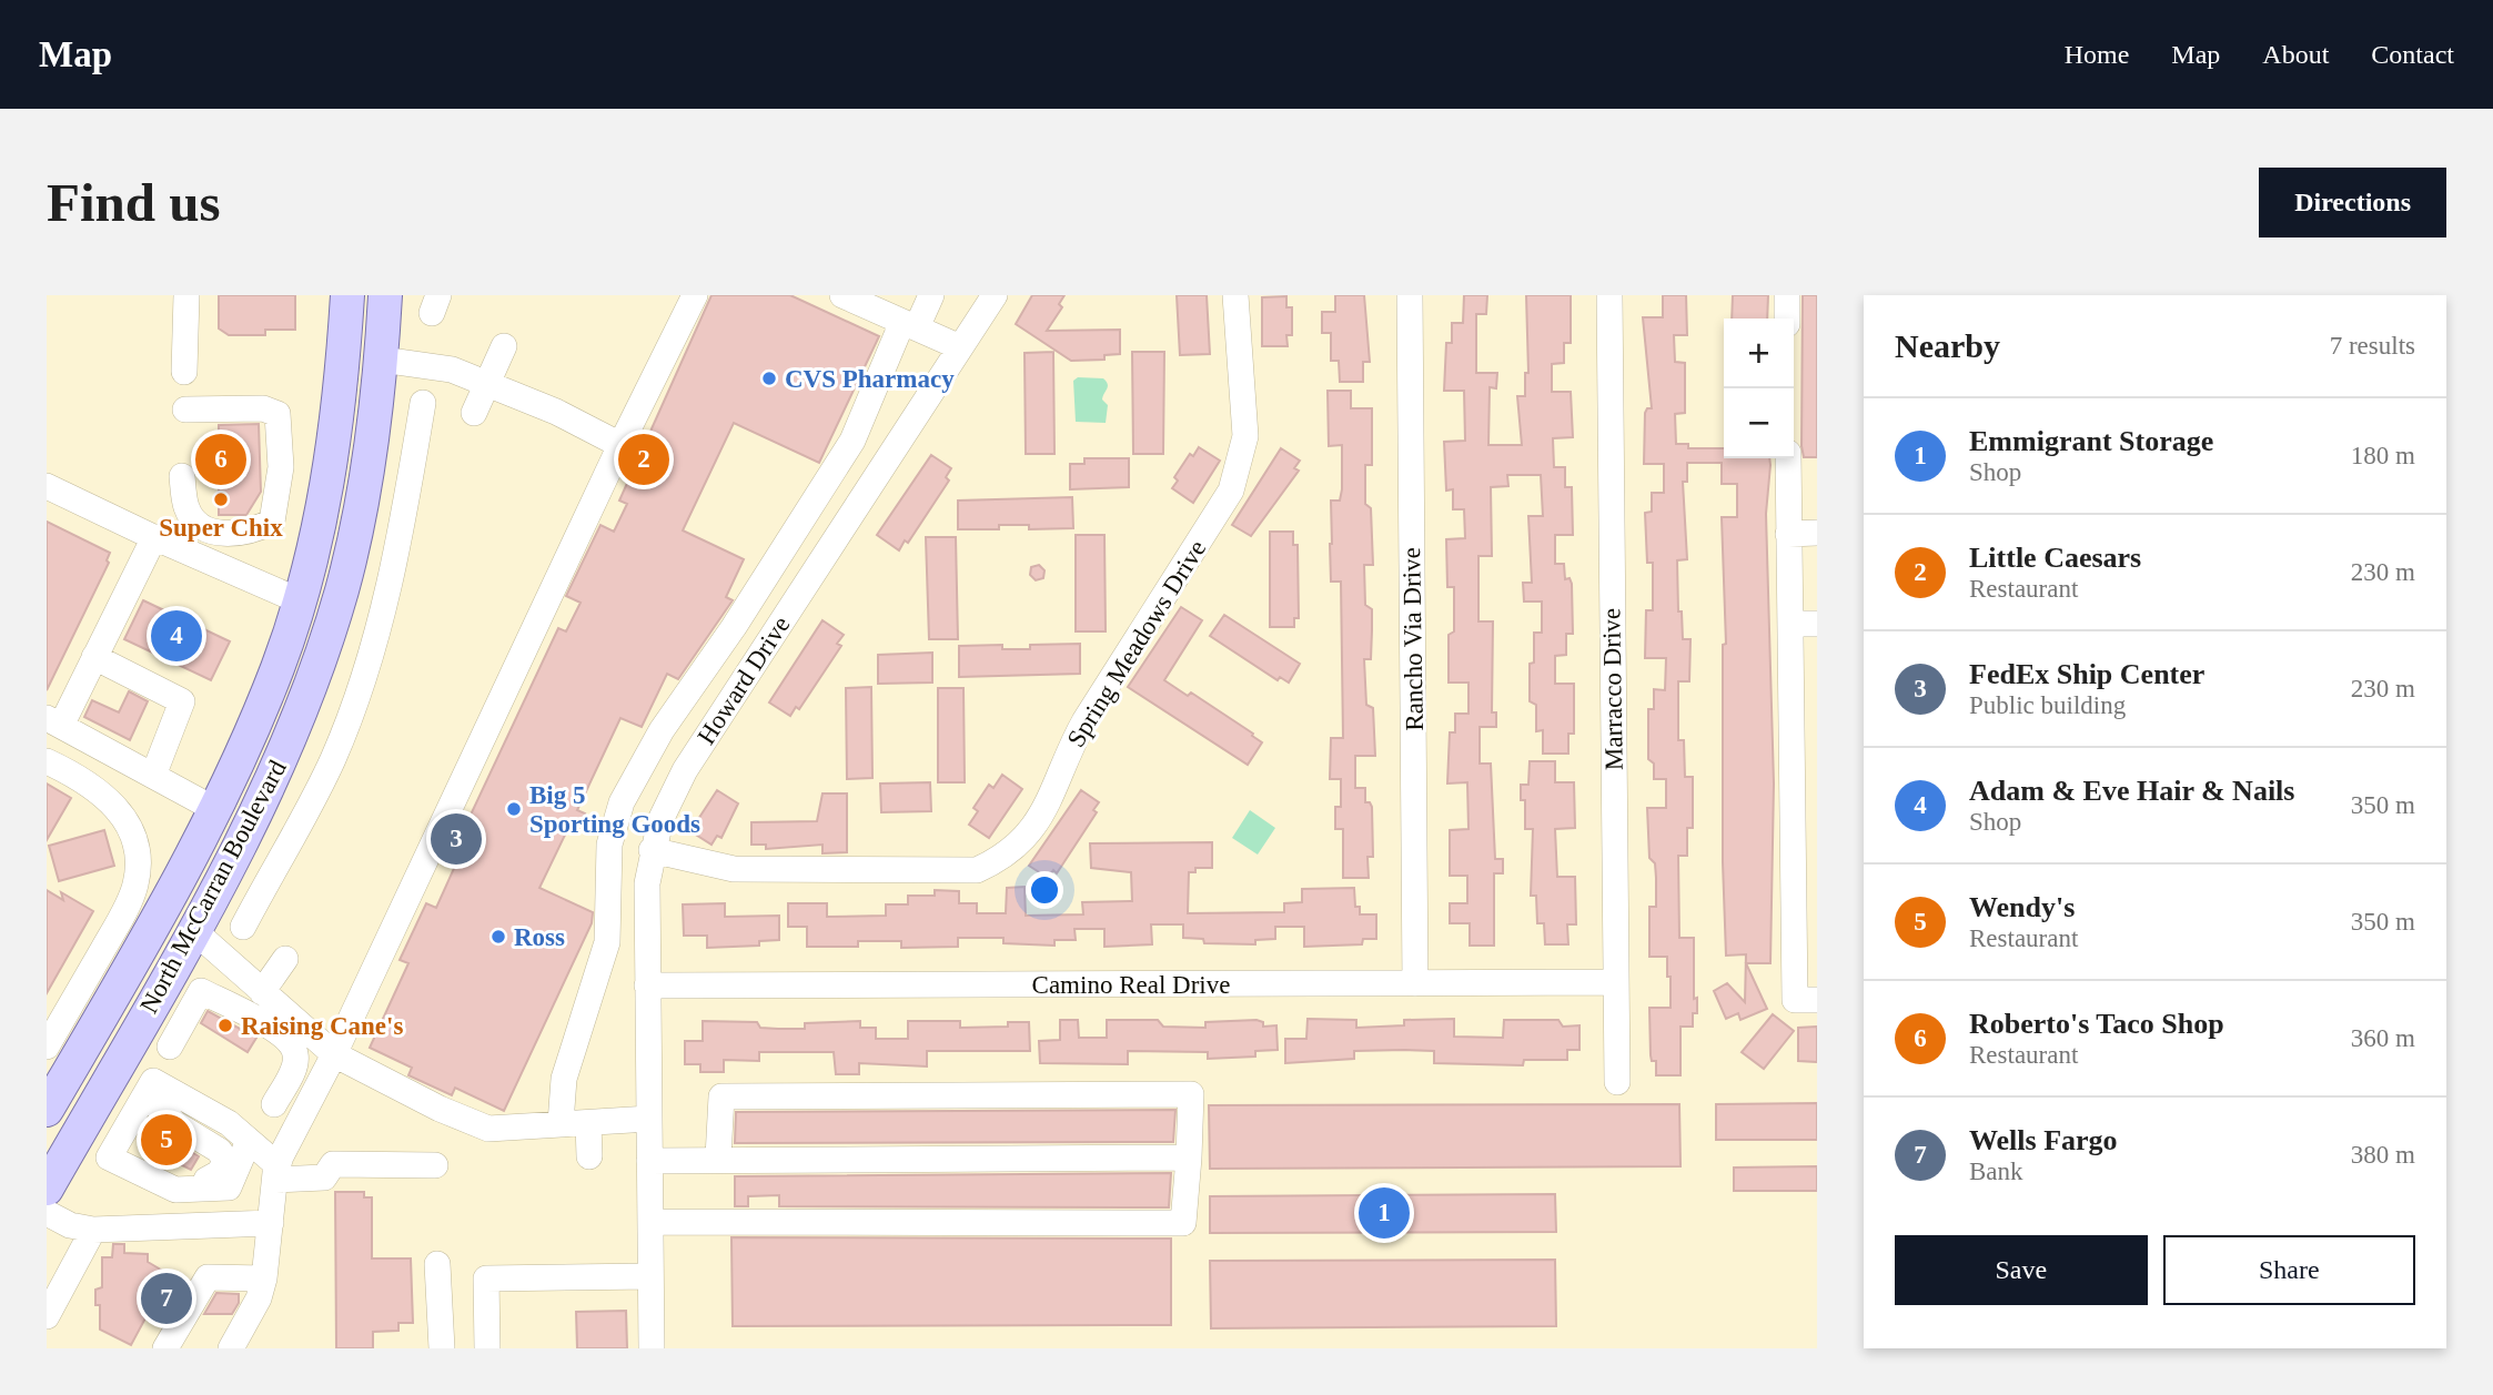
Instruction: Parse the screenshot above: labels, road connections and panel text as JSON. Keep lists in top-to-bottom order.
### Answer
{
  "streets": {
    "main road": ["North McCarran Boulevard"],
    "street": [
      "Rancho Via Drive",
      "Spring Meadows Drive",
      "Howard Drive",
      "Marracco Drive",
      "Camino Real Drive"
    ]
  },
  "crossings": [
    ["Rancho Via Drive", "Camino Real Drive"],
    ["Spring Meadows Drive", "Howard Drive"],
    ["Howard Drive", "Camino Real Drive"],
    ["Marracco Drive", "Camino Real Drive"]
  ],
  "places": [
    "CVS Pharmacy",
    "Super Chix",
    "Big 5 Sporting Goods",
    "Ross",
    "Raising Cane's"
  ],
  "page": {
    "header": "Map",
    "nav": [
      "Home",
      "Map",
      "About",
      "Contact"
    ],
    "buttons": [
      "Directions",
      ["Save", "Share"]
    ],
    "title": "Find us",
    "heading": ["Nearby", "7 results"],
    "map_buttons": ["+", "−"],
    "list": [
      {
        "mark": "1",
        "name": "Emmigrant Storage",
        "note": "Shop",
        "value": "180 m"
      },
      {
        "mark": "2",
        "name": "Little Caesars",
        "note": "Restaurant",
        "value": "230 m"
      },
      {
        "mark": "3",
        "name": "FedEx Ship Center",
        "note": "Public building",
        "value": "230 m"
      },
      {
        "mark": "4",
        "name": "Adam & Eve Hair & Nails",
        "note": "Shop",
        "value": "350 m"
      },
      {
        "mark": "5",
        "name": "Wendy's",
        "note": "Restaurant",
        "value": "350 m"
      },
      {
        "mark": "6",
        "name": "Roberto's Taco Shop",
        "note": "Restaurant",
        "value": "360 m"
      },
      {
        "mark": "7",
        "name": "Wells Fargo",
        "note": "Bank",
        "value": "380 m"
      }
    ],
    "pins": [
      "2",
      "6",
      "4",
      "3",
      "5",
      "1",
      "7"
    ]
  }
}
